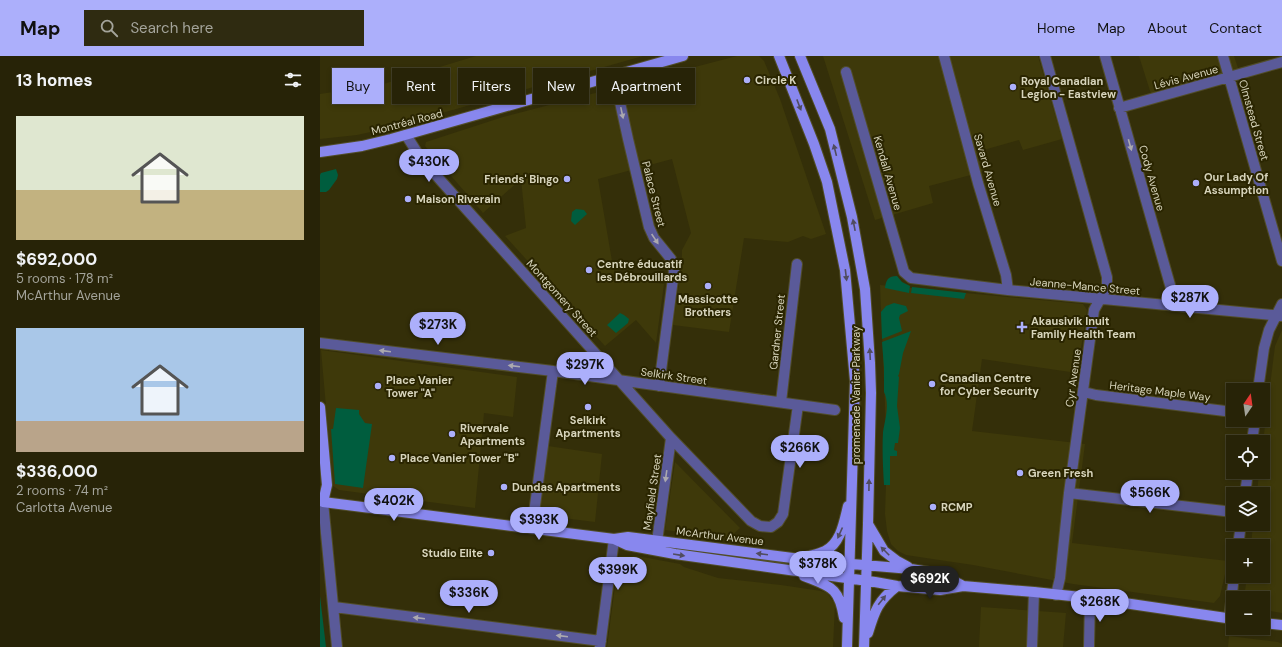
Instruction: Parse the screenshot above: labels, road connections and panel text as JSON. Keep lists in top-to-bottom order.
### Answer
{
  "streets": {
    "main road": ["Montréal Road", "promenade Vanier Parkway", "McArthur Avenue"],
    "street": [
      "Lévis Avenue",
      "Olmstead Street",
      "Savard Avenue",
      "Kendall Avenue",
      "Cody Avenue",
      "Palace Street",
      "Jeanne-Mance Street",
      "Montgomery Street",
      "Gardner Street",
      "Selkirk Street",
      "Cyr Avenue",
      "Heritage Maple Way",
      "Mayfield Street"
    ]
  },
  "crossings": [
    ["Lévis Avenue", "Olmstead Street"],
    ["Lévis Avenue", "Cody Avenue"],
    ["Montréal Road", "Montgomery Street"],
    ["Savard Avenue", "Jeanne-Mance Street"],
    ["Kendall Avenue", "Jeanne-Mance Street"],
    ["Cody Avenue", "Jeanne-Mance Street"],
    ["Palace Street", "Selkirk Street"],
    ["Jeanne-Mance Street", "Cyr Avenue"],
    ["Montgomery Street", "Selkirk Street"],
    ["Montgomery Street", "Mayfield Street"],
    ["Gardner Street", "Selkirk Street"],
    ["Cyr Avenue", "Heritage Maple Way"],
    ["Cyr Avenue", "McArthur Avenue"],
    ["promenade Vanier Parkway", "McArthur Avenue"],
    ["Mayfield Street", "McArthur Avenue"]
  ],
  "one_way": [
    "Cody Avenue",
    "Palace Street",
    "Selkirk Street",
    "Mayfield Street"
  ],
  "places": {
    "other": [
      "Circle K",
      "Royal Canadian Legion - Eastview",
      "Friends' Bingo",
      "Our Lady Of Assumption",
      "Maison Riverain",
      "Centre éducatif les Débrouillards",
      "Massicotte Brothers",
      "Canadian Centre for Cyber Security",
      "Place Vanier Tower \"A\"",
      "Selkirk Apartments",
      "Rivervale Apartments",
      "Place Vanier Tower \"B\"",
      "Green Fresh",
      "Dundas Apartments",
      "RCMP",
      "Studio Elite"
    ],
    "health": ["Akausivik Inuit Family Health Team"]
  },
  "north": "top",
  "page": {
    "header": "Map",
    "search": "Search here",
    "nav": [
      "Home",
      "Map",
      "About",
      "Contact"
    ],
    "heading": "13 homes",
    "chip": [
      "Buy",
      "Rent",
      "Filters",
      "New",
      "Apartment"
    ],
    "list": [
      {
        "name": "$692,000",
        "note": "5 rooms · 178 m² · McArthur Avenue"
      },
      {
        "name": "$336,000",
        "note": "2 rooms · 74 m² · Carlotta Avenue"
      }
    ],
    "price": [
      "$430K",
      "$287K",
      "$273K",
      "$297K",
      "$266K",
      "$566K",
      "$402K",
      "$393K",
      "$378K",
      "$399K",
      "$692K",
      "$336K",
      "$268K"
    ],
    "map_buttons": ["+", "−"]
  }
}
